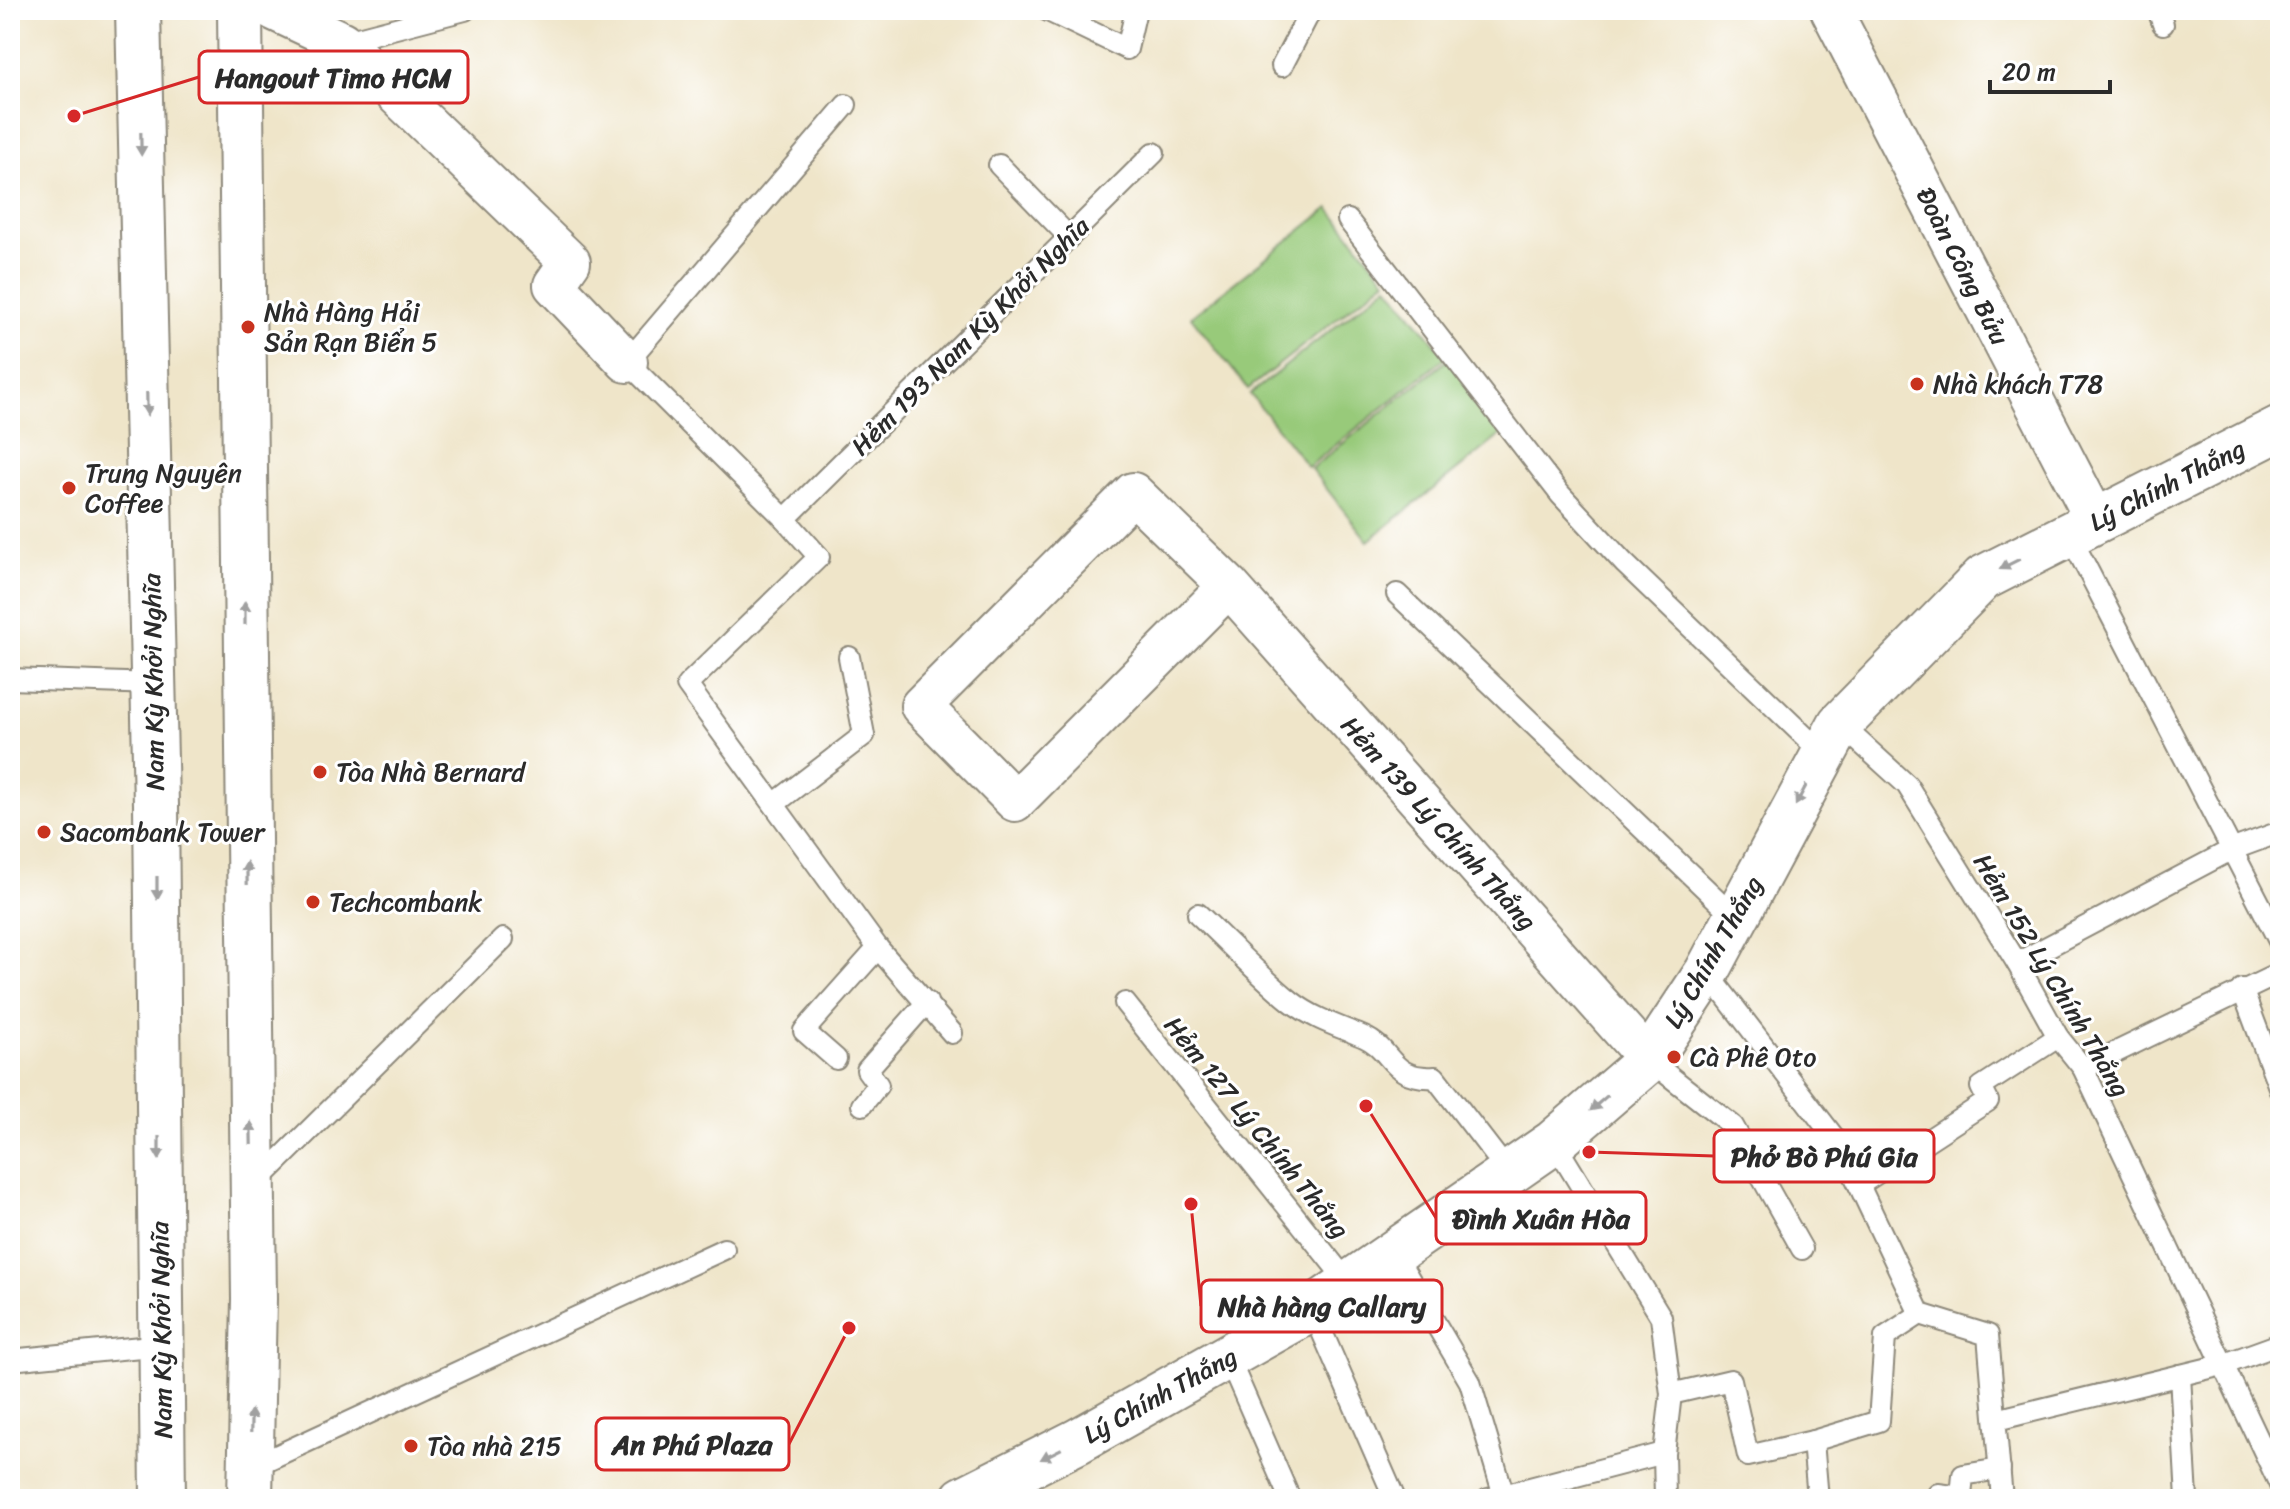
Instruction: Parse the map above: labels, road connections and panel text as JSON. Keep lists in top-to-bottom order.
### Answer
{
  "streets": {
    "main road": ["Lý Chính Thắng", "Nam Kỳ Khởi Nghĩa"],
    "street": ["Đoàn Công Bửu", "Hẻm 139 Lý Chính Thắng"],
    "lane": ["Hẻm 193 Nam Kỳ Khởi Nghĩa", "Hẻm 152 Lý Chính Thắng", "Hẻm 127 Lý Chính Thắng"]
  },
  "crossings": [
    ["Đoàn Công Bửu", "Lý Chính Thắng"],
    ["Lý Chính Thắng", "Hẻm 139 Lý Chính Thắng"],
    ["Lý Chính Thắng", "Hẻm 152 Lý Chính Thắng"],
    ["Lý Chính Thắng", "Hẻm 127 Lý Chính Thắng"]
  ],
  "one_way": ["Lý Chính Thắng"],
  "places": [
    "Hangout Timo HCM",
    "Nhà Hàng Hải Sản Rạn Biển 5",
    "Nhà khách T78",
    "Trung Nguyên Coffee",
    "Tòa Nhà Bernard",
    "Sacombank Tower",
    "Techcombank",
    "Cà Phê Oto",
    "Đình Xuân Hòa",
    "Phở Bò Phú Gia",
    "Nhà hàng Callary",
    "An Phú Plaza",
    "Tòa nhà 215"
  ],
  "scale_bar": "20 m"
}
